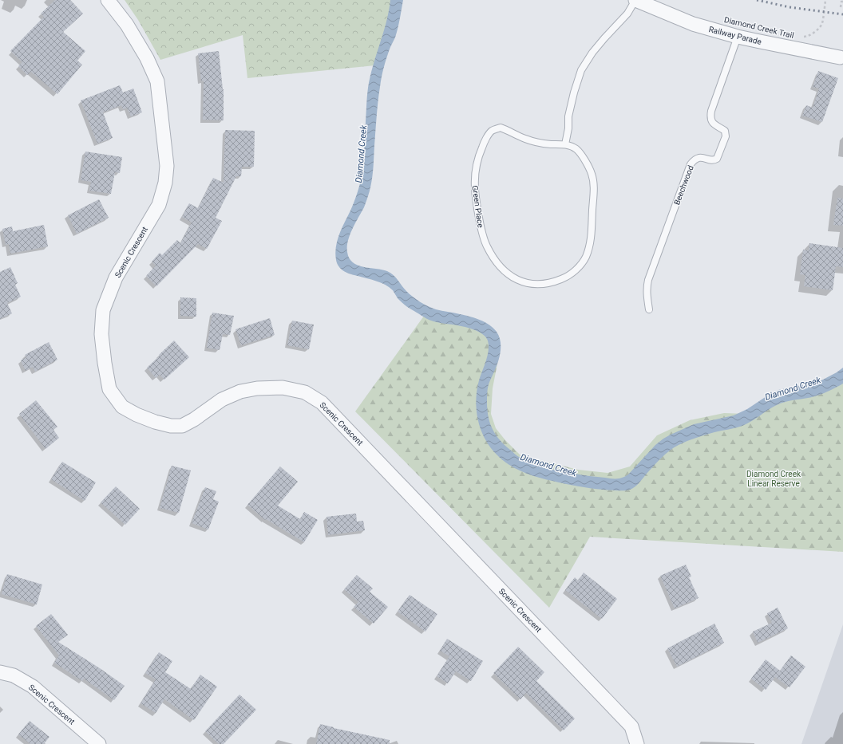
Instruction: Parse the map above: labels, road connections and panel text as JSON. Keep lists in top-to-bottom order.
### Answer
{
  "streets": {
    "street": ["Railway Parade", "Scenic Crescent"],
    "lane": ["Beechwood", "Green Place"],
    "path": ["Diamond Creek Trail"]
  },
  "crossings": [
    ["Railway Parade", "Beechwood"]
  ],
  "water": ["Diamond Creek"],
  "parks": ["Diamond Creek Linear Reserve"]
}
